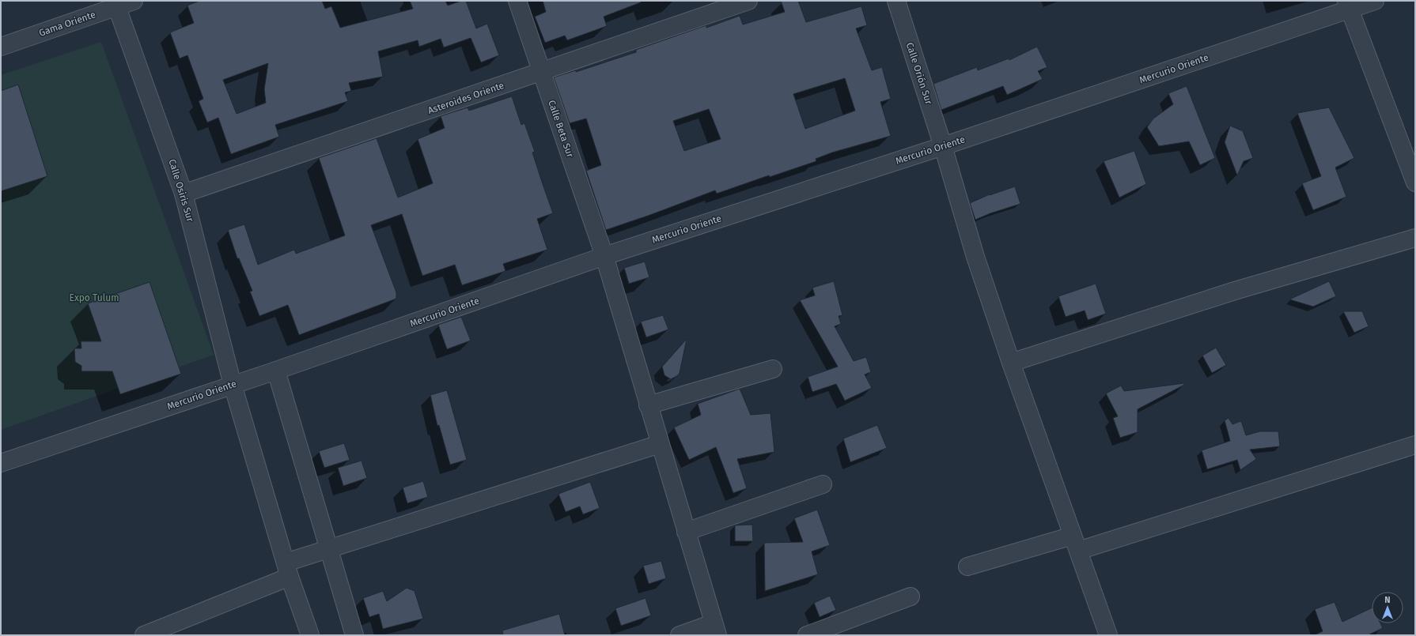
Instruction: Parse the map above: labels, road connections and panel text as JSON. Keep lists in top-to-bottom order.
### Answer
{
  "streets": {
    "street": [
      "Gama Oriente",
      "Mercurio Oriente",
      "Calle Orión Sur",
      "Asteroides Oriente",
      "Calle Beta Sur",
      "Calle Osiris Sur"
    ]
  },
  "crossings": [
    ["Gama Oriente", "Calle Osiris Sur"],
    ["Mercurio Oriente", "Calle Orión Sur"],
    ["Mercurio Oriente", "Calle Beta Sur"],
    ["Mercurio Oriente", "Calle Osiris Sur"],
    ["Asteroides Oriente", "Calle Beta Sur"],
    ["Asteroides Oriente", "Calle Osiris Sur"]
  ],
  "parks": ["Expo Tulum"],
  "north": "top"
}
